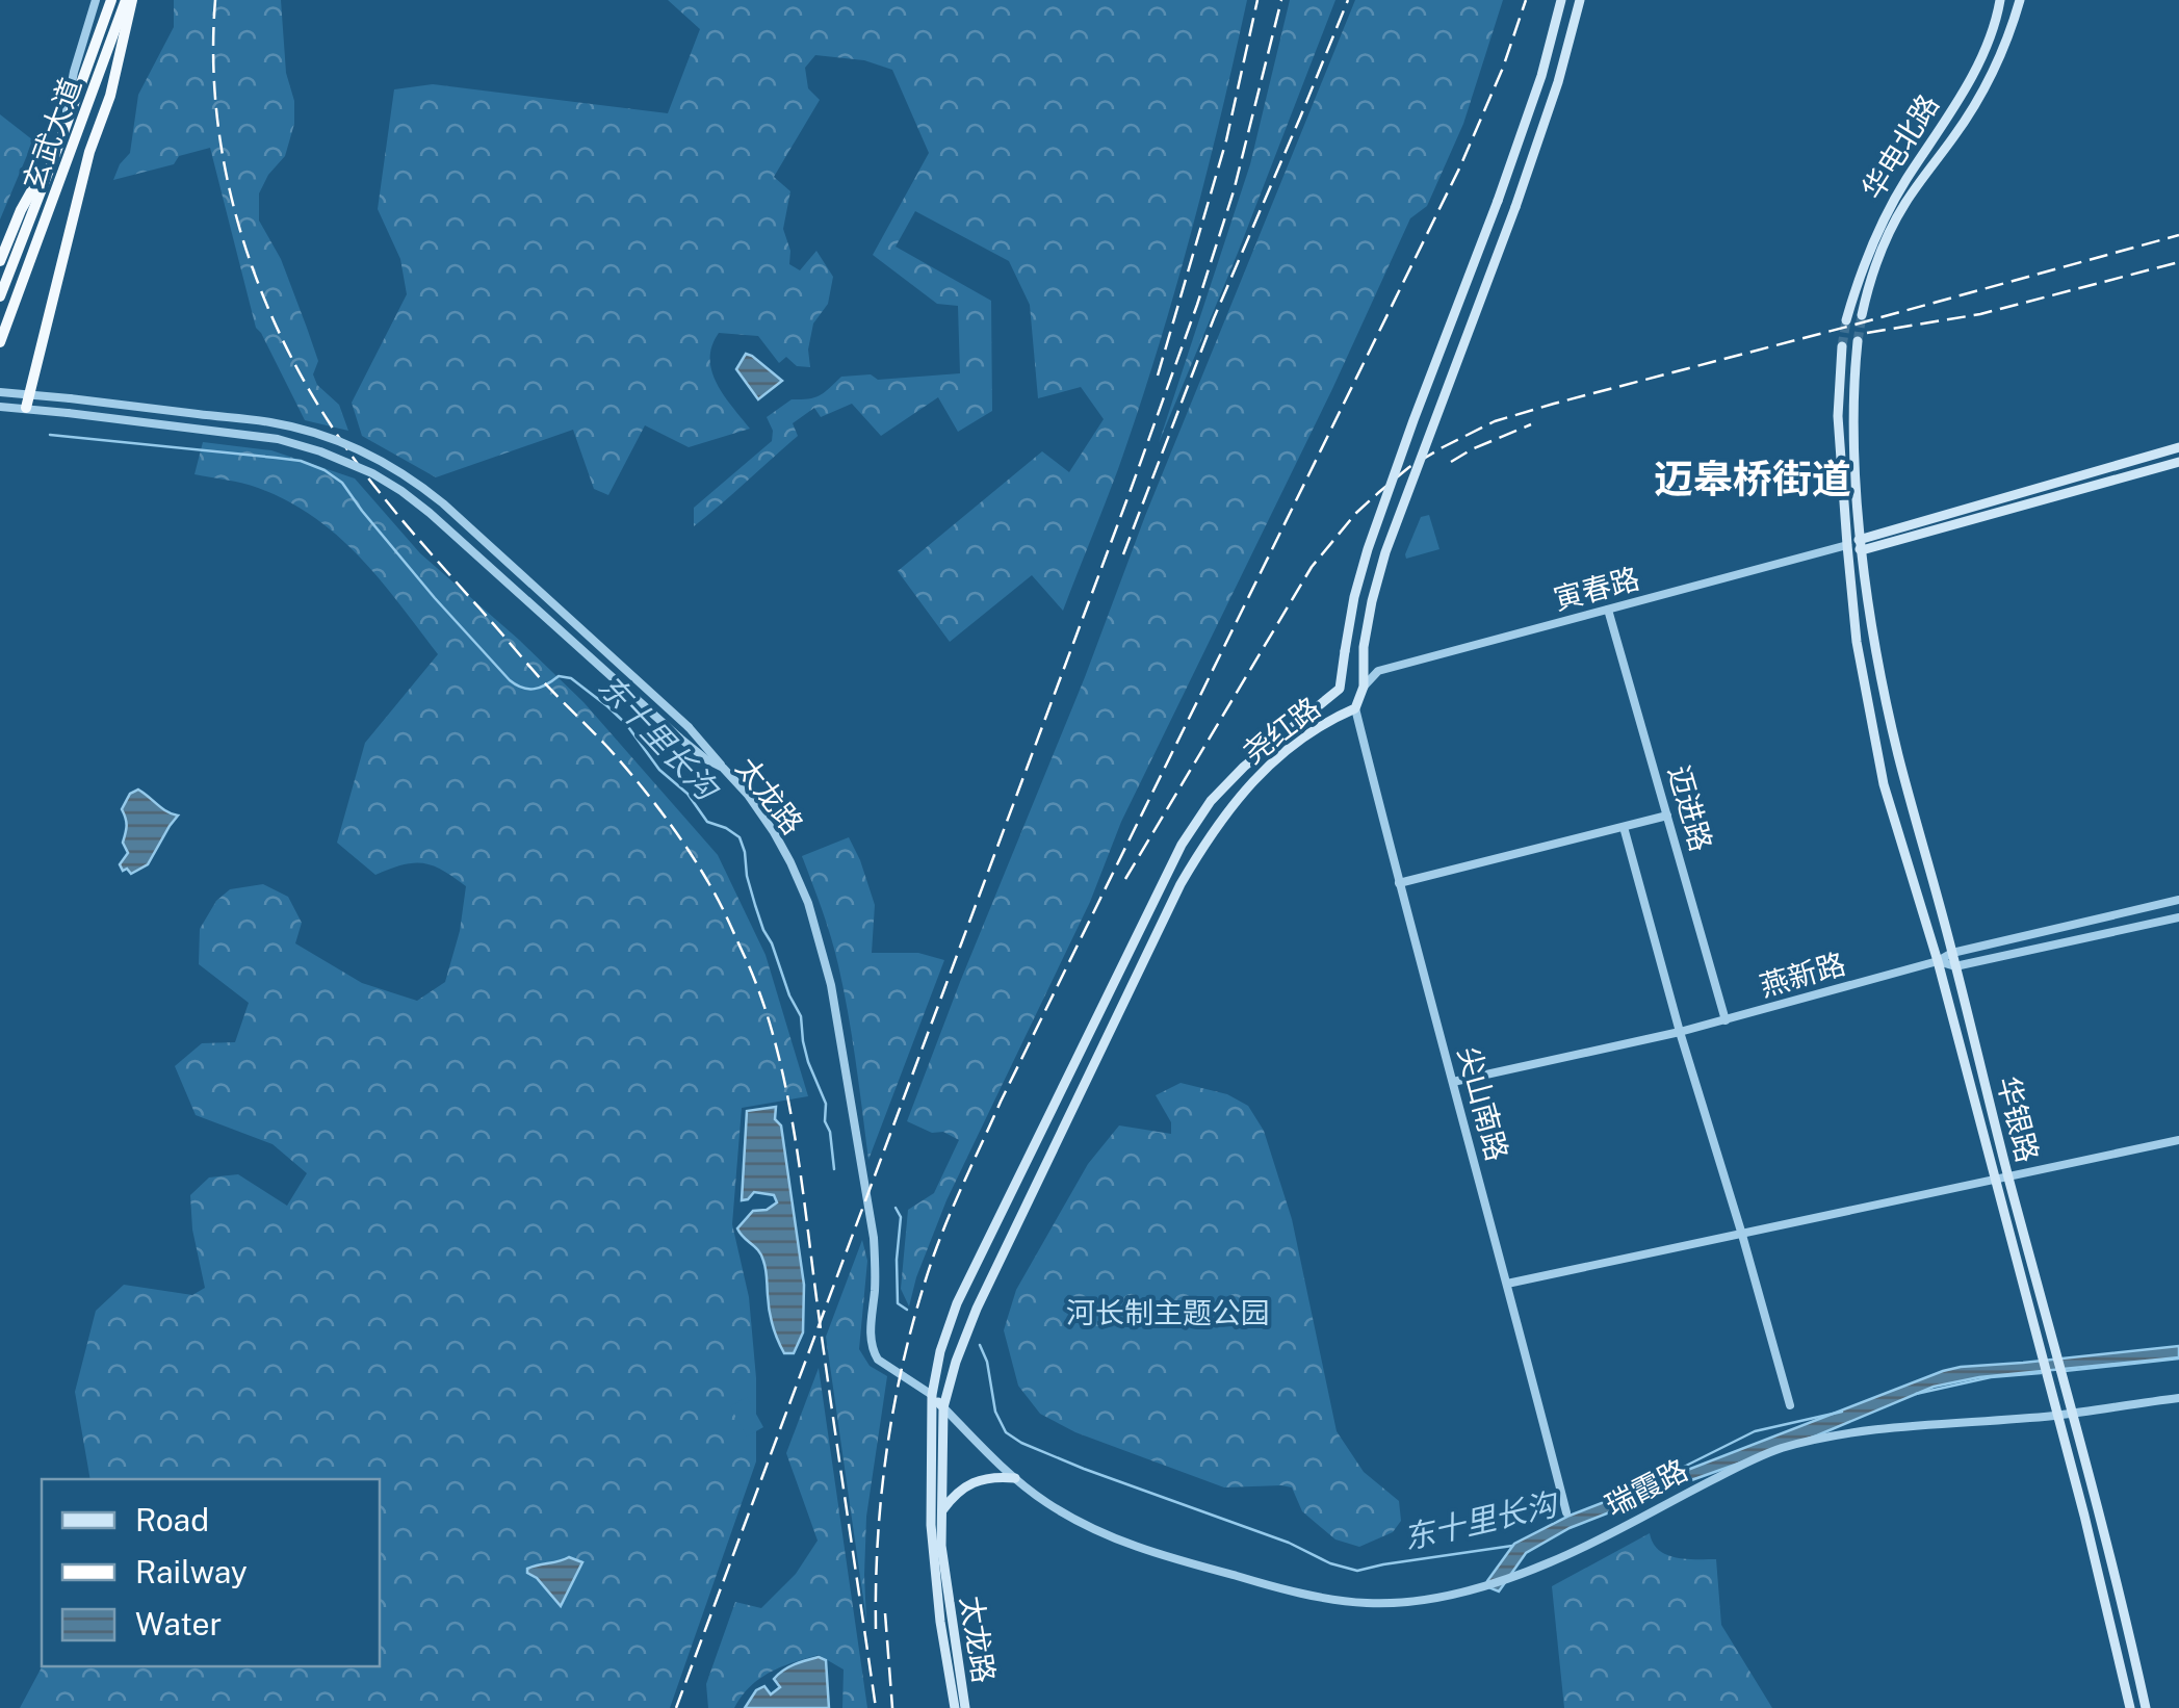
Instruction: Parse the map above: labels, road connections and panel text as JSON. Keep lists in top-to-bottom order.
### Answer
{
  "streets": {
    "highway": ["玄武大道"],
    "main road": [
      "华电北路",
      "尧红路",
      "太龙路",
      "华银路"
    ],
    "street": [
      "寅春路",
      "迈进路",
      "燕新路",
      "尖山南路",
      "瑞霞路"
    ]
  },
  "crossings": [
    ["寅春路", "尧红路"],
    ["寅春路", "迈进路"],
    ["寅春路", "华银路"],
    ["尧红路", "太龙路"],
    ["尧红路", "尖山南路"],
    ["尧红路", "瑞霞路"],
    ["太龙路", "瑞霞路"],
    ["迈进路", "燕新路"],
    ["燕新路", "尖山南路"],
    ["燕新路", "华银路"],
    ["华银路", "瑞霞路"]
  ],
  "districts": ["迈皋桥街道"],
  "water": ["东十里长沟"],
  "parks": ["河长制主题公园"],
  "legend": ["Road", "Railway", "Water"]
}
